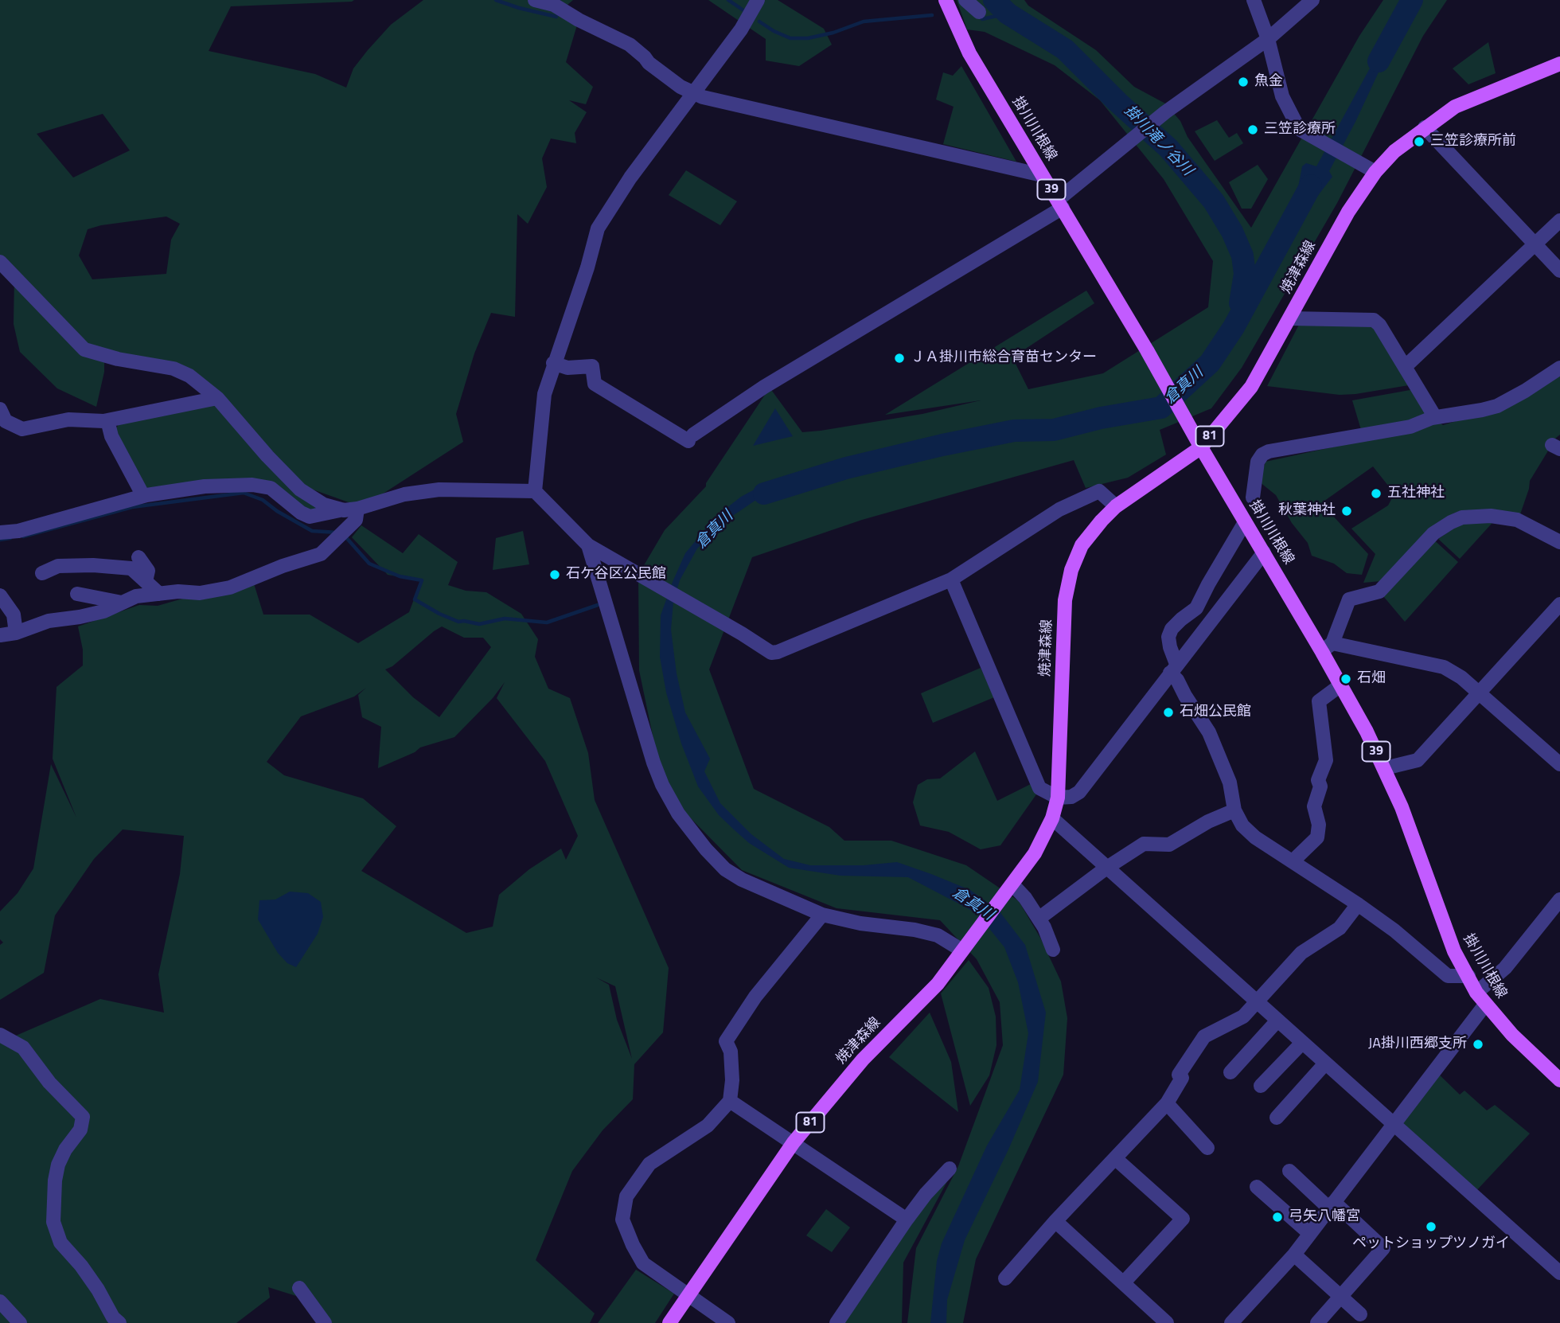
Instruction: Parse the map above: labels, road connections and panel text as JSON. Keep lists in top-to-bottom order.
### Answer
{
  "streets": {
    "main road": [
      "掛川川根線",
      "39",
      "焼津森線",
      "81"
    ]
  },
  "crossings": [
    ["掛川川根線", "焼津森線"]
  ],
  "water": ["掛川滝ノ谷川", "倉真川"],
  "places": [
    "魚金",
    "三笠診療所",
    "三笠診療所前",
    "ＪＡ掛川市総合育苗センター",
    "五社神社",
    "秋葉神社",
    "石ケ谷区公民館",
    "石畑",
    "石畑公民館",
    "JA掛川西郷支所",
    "弓矢八幡宮",
    "ペットショップツノガイ"
  ]
}
